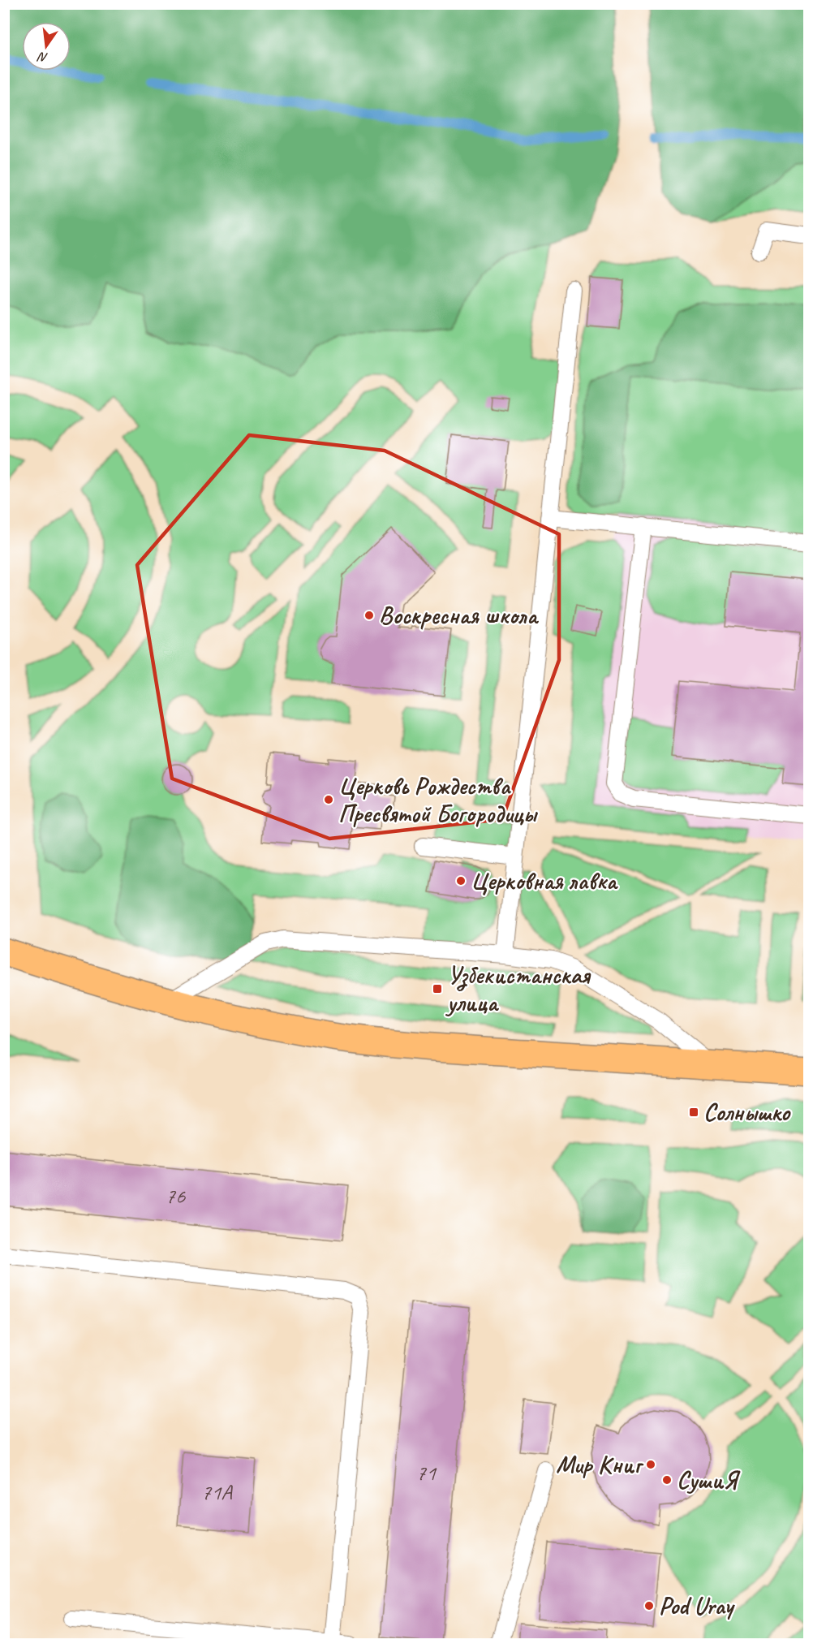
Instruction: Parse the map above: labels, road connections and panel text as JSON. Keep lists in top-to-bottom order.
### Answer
{
  "places": {
    "other": [
      "Воскресная школа",
      "Церковь Рождества Пресвятой Богородицы",
      "Церковная лавка",
      "Мир Книг",
      "СушиЯ",
      "Pod Uray"
    ],
    "transit": ["Узбекистанская улица", "Солнышко"]
  },
  "house_numbers": ["76", "71", "71А"],
  "north": "bottom"
}
